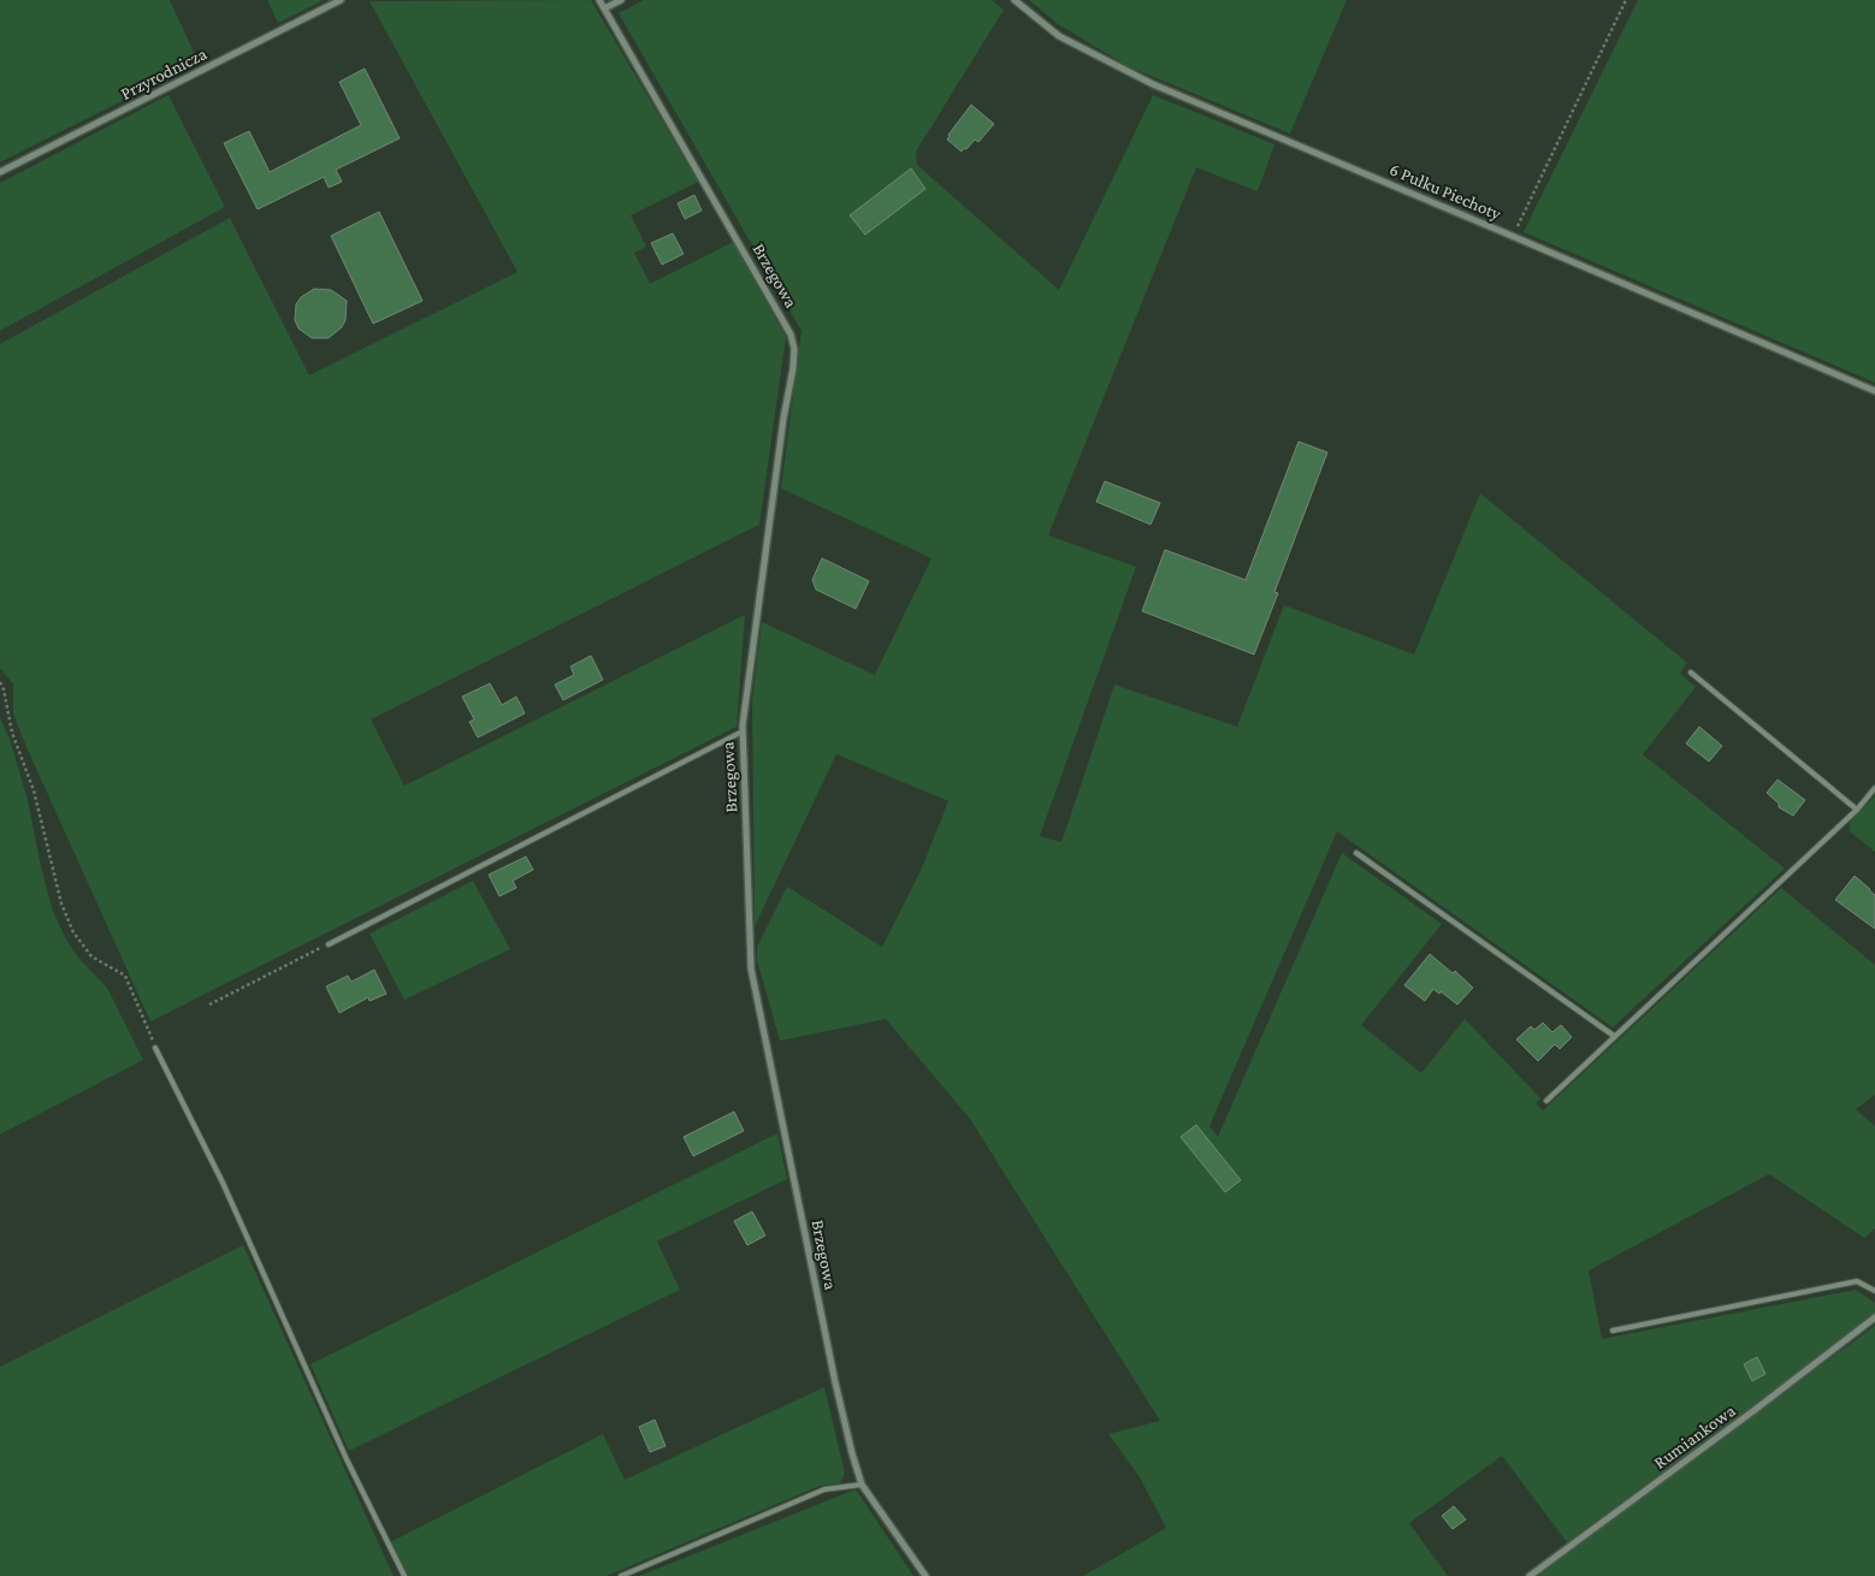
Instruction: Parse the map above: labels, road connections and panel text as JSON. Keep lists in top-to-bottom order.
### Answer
{
  "streets": {
    "street": [
      "Przyrodnicza",
      "6 Pułku Piechoty",
      "Brzegowa",
      "Rumiankowa"
    ]
  }
}
